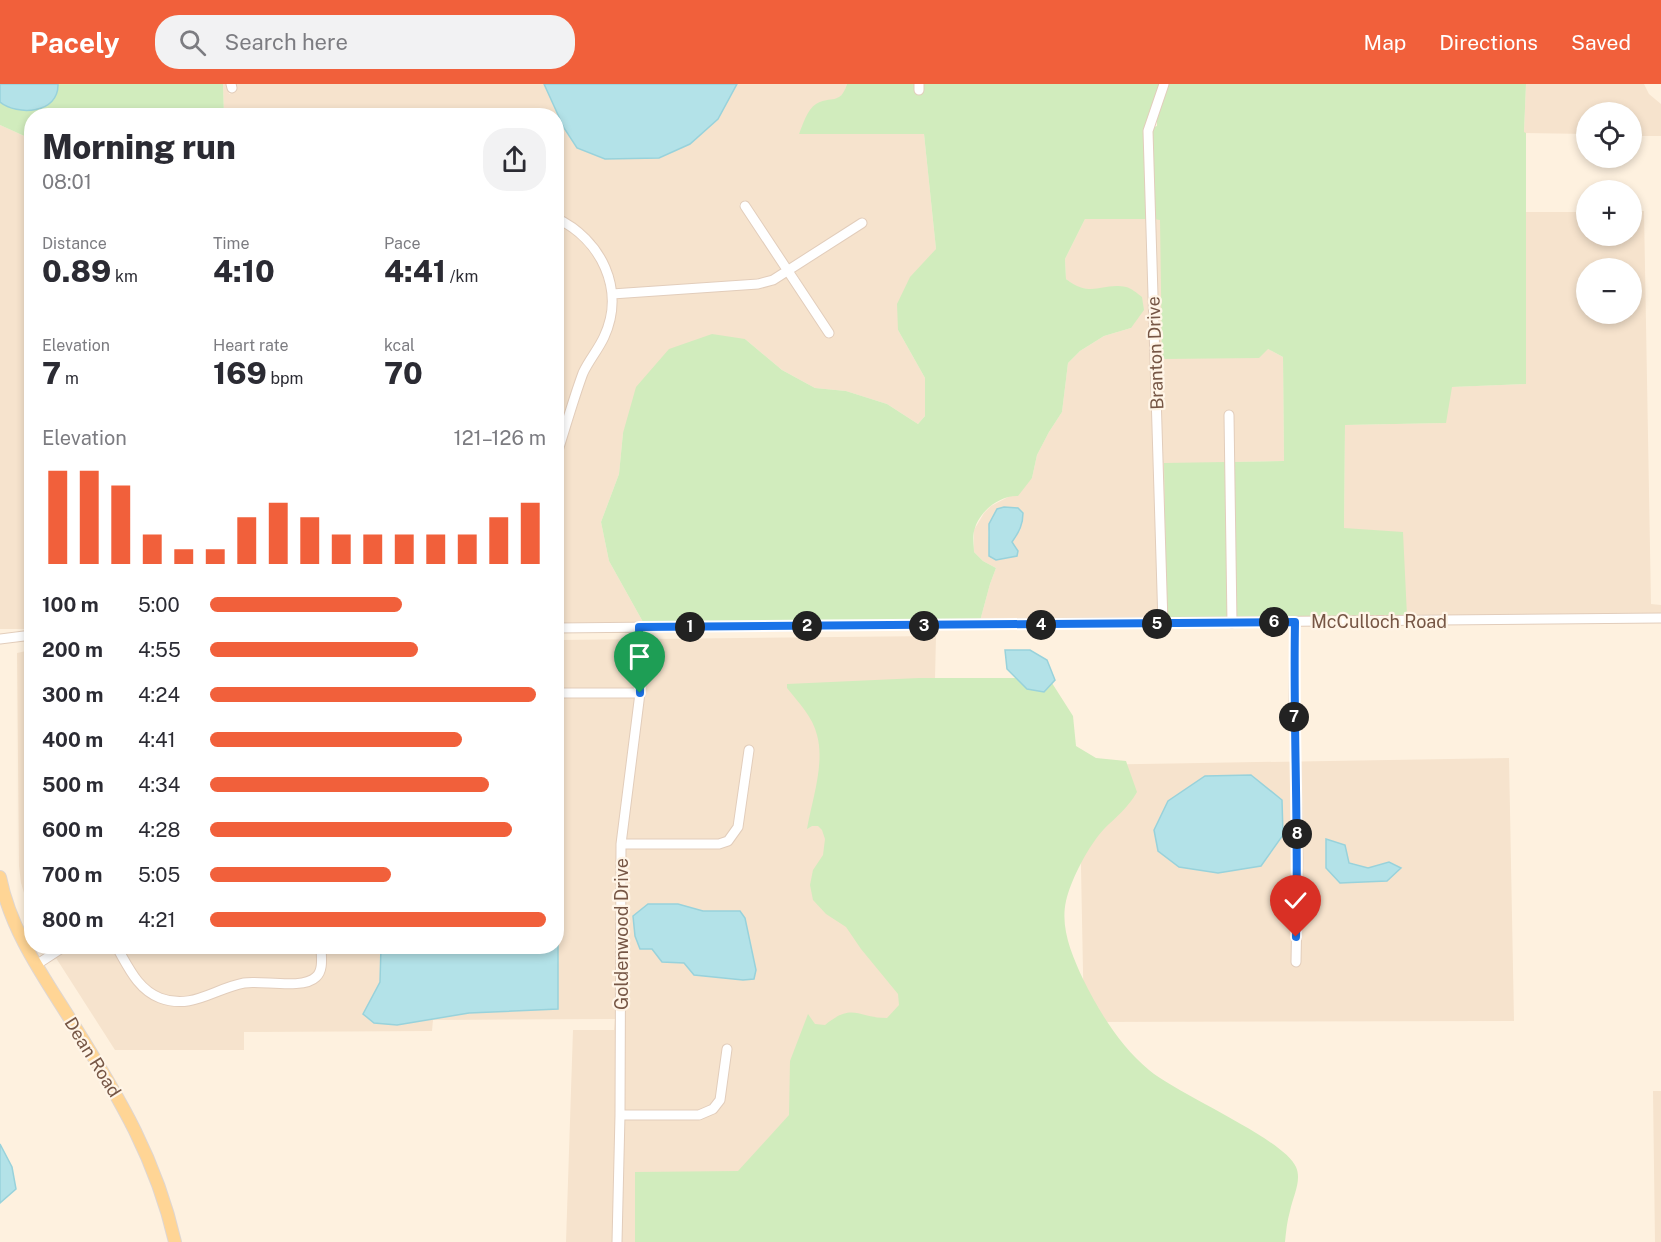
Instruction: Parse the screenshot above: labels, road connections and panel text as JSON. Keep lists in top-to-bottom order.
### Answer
{
  "streets": {
    "main road": ["Dean Road"],
    "street": ["Branton Drive", "McCulloch Road", "Goldenwood Drive"]
  },
  "crossings": [
    ["Branton Drive", "McCulloch Road"],
    ["McCulloch Road", "Goldenwood Drive"]
  ],
  "page": {
    "header": "Pacely",
    "search": "Search here",
    "nav": ["Map", "Directions", "Saved"],
    "map_buttons": ["+", "−"],
    "heading": ["Morning run", "08:01"],
    "stats": [
      ["Distance", "0.89 km"],
      ["Time", "4:10"],
      ["Pace", "4:41 /km"],
      ["Elevation", "7 m"],
      ["Heart rate", "169 bpm"],
      ["kcal", "70"]
    ],
    "chart": ["Elevation", "121–126 m"],
    "list": [
      {
        "name": "100 m",
        "note": "5:00"
      },
      {
        "name": "200 m",
        "note": "4:55"
      },
      {
        "name": "300 m",
        "note": "4:24"
      },
      {
        "name": "400 m",
        "note": "4:41"
      },
      {
        "name": "500 m",
        "note": "4:34"
      },
      {
        "name": "600 m",
        "note": "4:28"
      },
      {
        "name": "700 m",
        "note": "5:05"
      },
      {
        "name": "800 m",
        "note": "4:21"
      }
    ],
    "pins": [
      "6",
      "5",
      "4",
      "2",
      "3",
      "1",
      "7",
      "8"
    ]
  }
}
